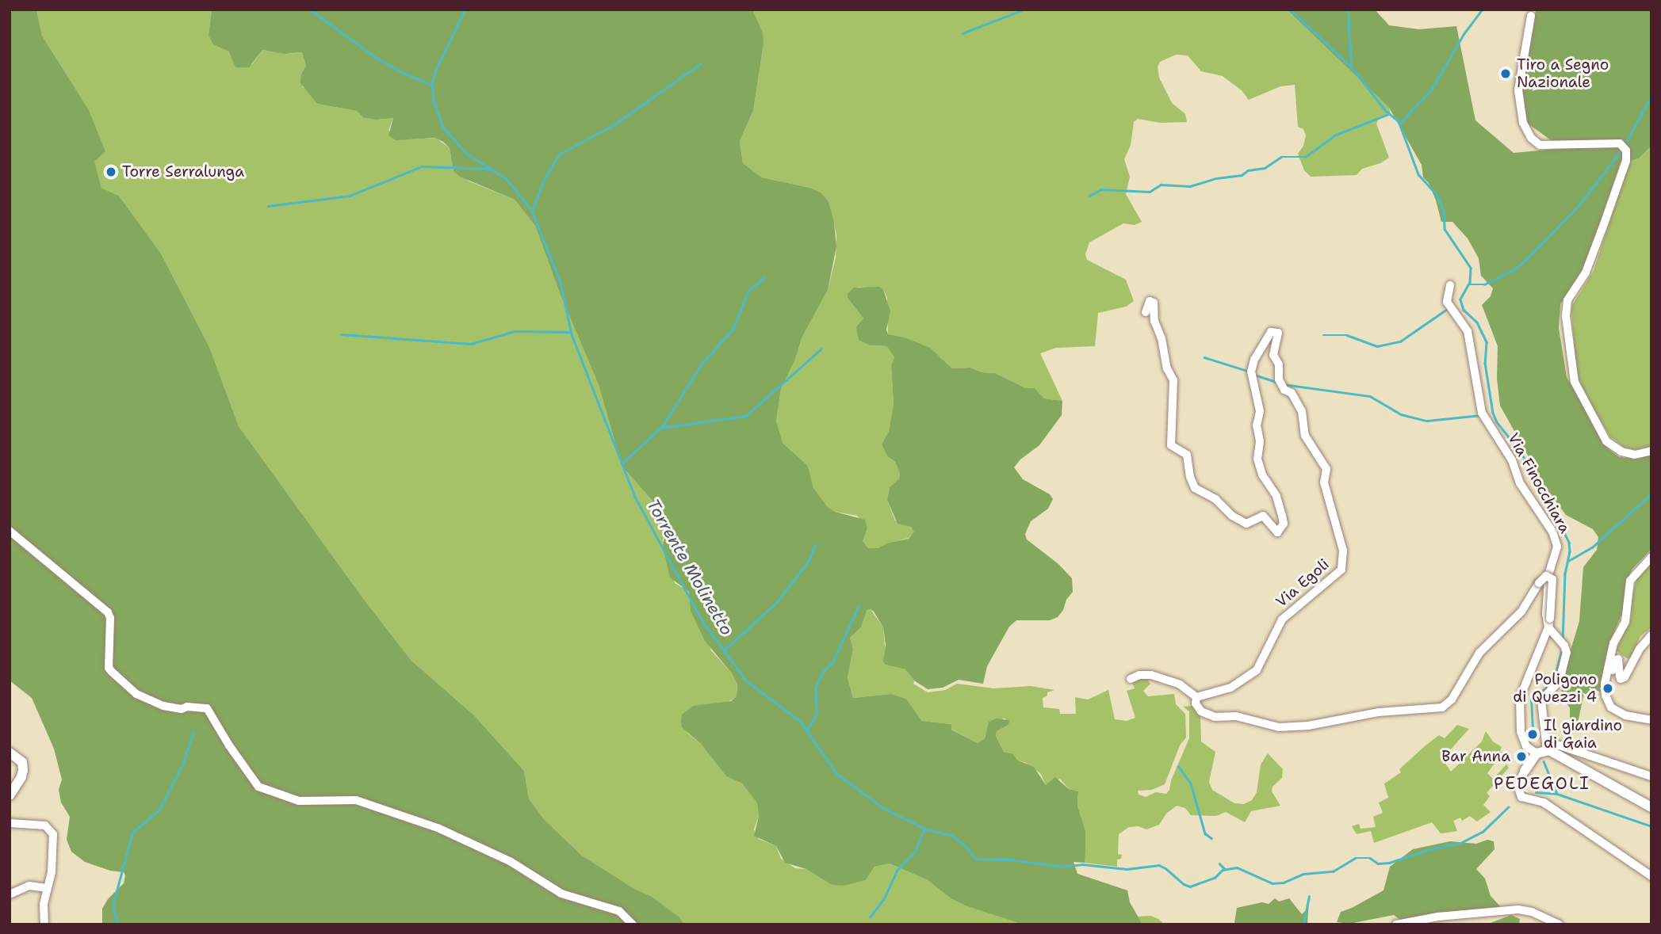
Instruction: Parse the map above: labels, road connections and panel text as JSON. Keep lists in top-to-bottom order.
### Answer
{
  "streets": {
    "street": ["Via Finocchiara", "Via Egoli"]
  },
  "districts": ["PEDEGOLI"],
  "water": ["Torrente Molinetto"],
  "places": [
    "Tiro a Segno Nazionale",
    "Torre Serralunga",
    "Poligono di Quezzi 4",
    "Il giardino di Gaia",
    "Bar Anna"
  ]
}
